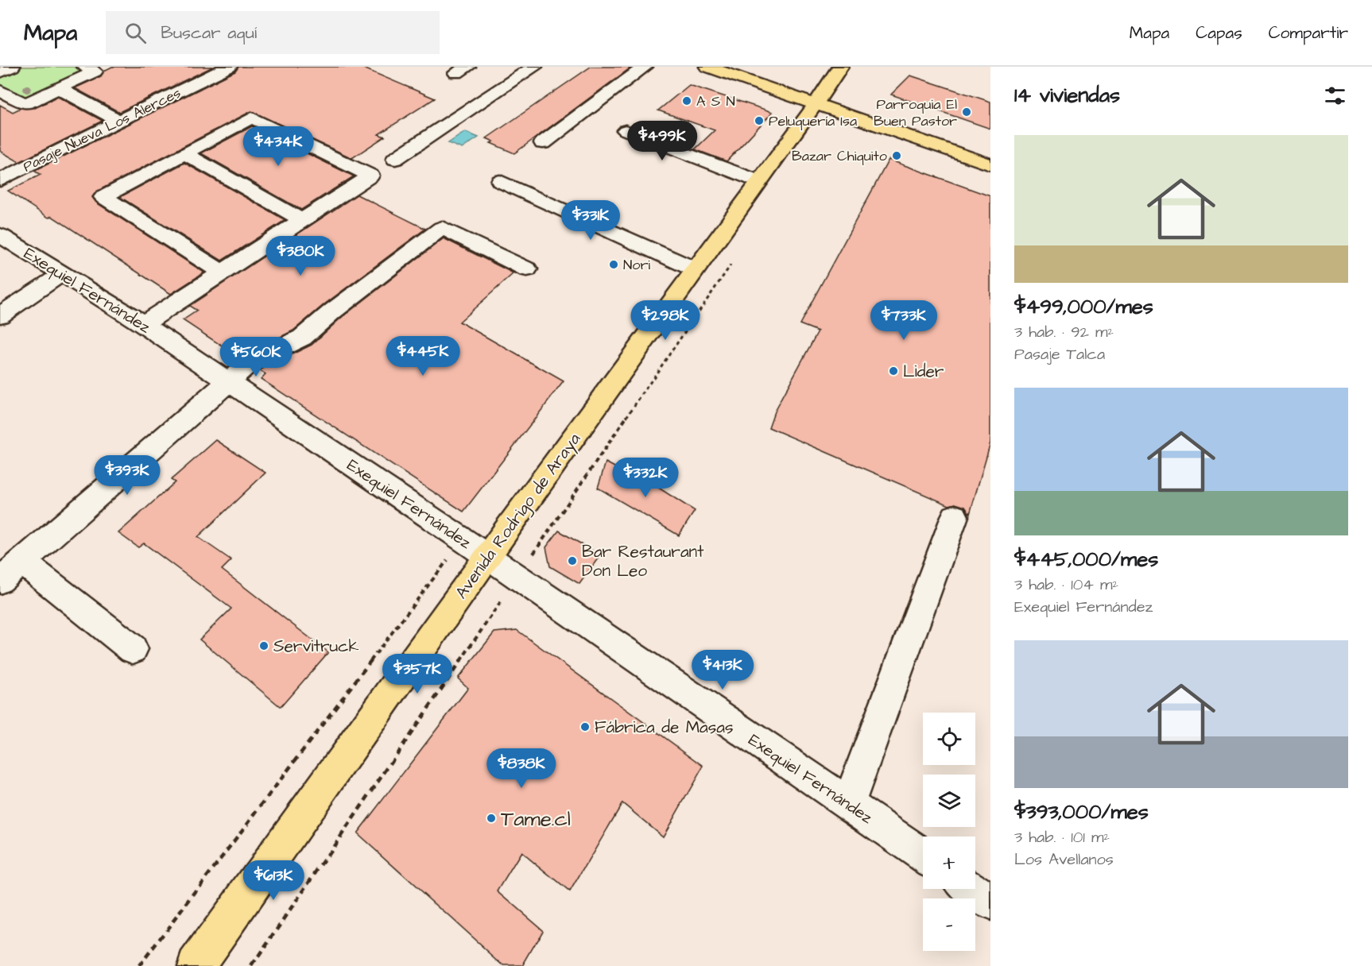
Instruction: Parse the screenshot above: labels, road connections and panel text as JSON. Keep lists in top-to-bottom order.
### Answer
{
  "streets": {
    "main road": ["Avenida Rodrigo de Araya"],
    "street": ["Pasaje Nueva Los Alerces", "Exequiel Fernández"]
  },
  "crossings": [
    ["Exequiel Fernández", "Avenida Rodrigo de Araya"]
  ],
  "places": [
    "A S N",
    "Parroquia El Buen Pastor",
    "Peluquería Isa",
    "Bazar Chiquito",
    "Nori",
    "Lider",
    "Bar Restaurant Don Leo",
    "Servitruck",
    "Fábrica de Masas",
    "Tame.cl"
  ],
  "page": {
    "header": "Mapa",
    "search": "Buscar aquí",
    "nav": ["Mapa", "Capas", "Compartir"],
    "heading": "14 viviendas",
    "price": [
      "$499K",
      "$434K",
      "$331K",
      "$380K",
      "$298K",
      "$733K",
      "$445K",
      "$560K",
      "$393K",
      "$332K",
      "$413K",
      "$357K",
      "$838K",
      "$613K"
    ],
    "list": [
      {
        "name": "$499,000/mes",
        "note": "3 hab. · 92 m² · Pasaje Talca"
      },
      {
        "name": "$445,000/mes",
        "note": "3 hab. · 104 m² · Exequiel Fernández"
      },
      {
        "name": "$393,000/mes",
        "note": "3 hab. · 101 m² · Los Avellanos"
      }
    ],
    "map_buttons": ["+", "−"]
  }
}
